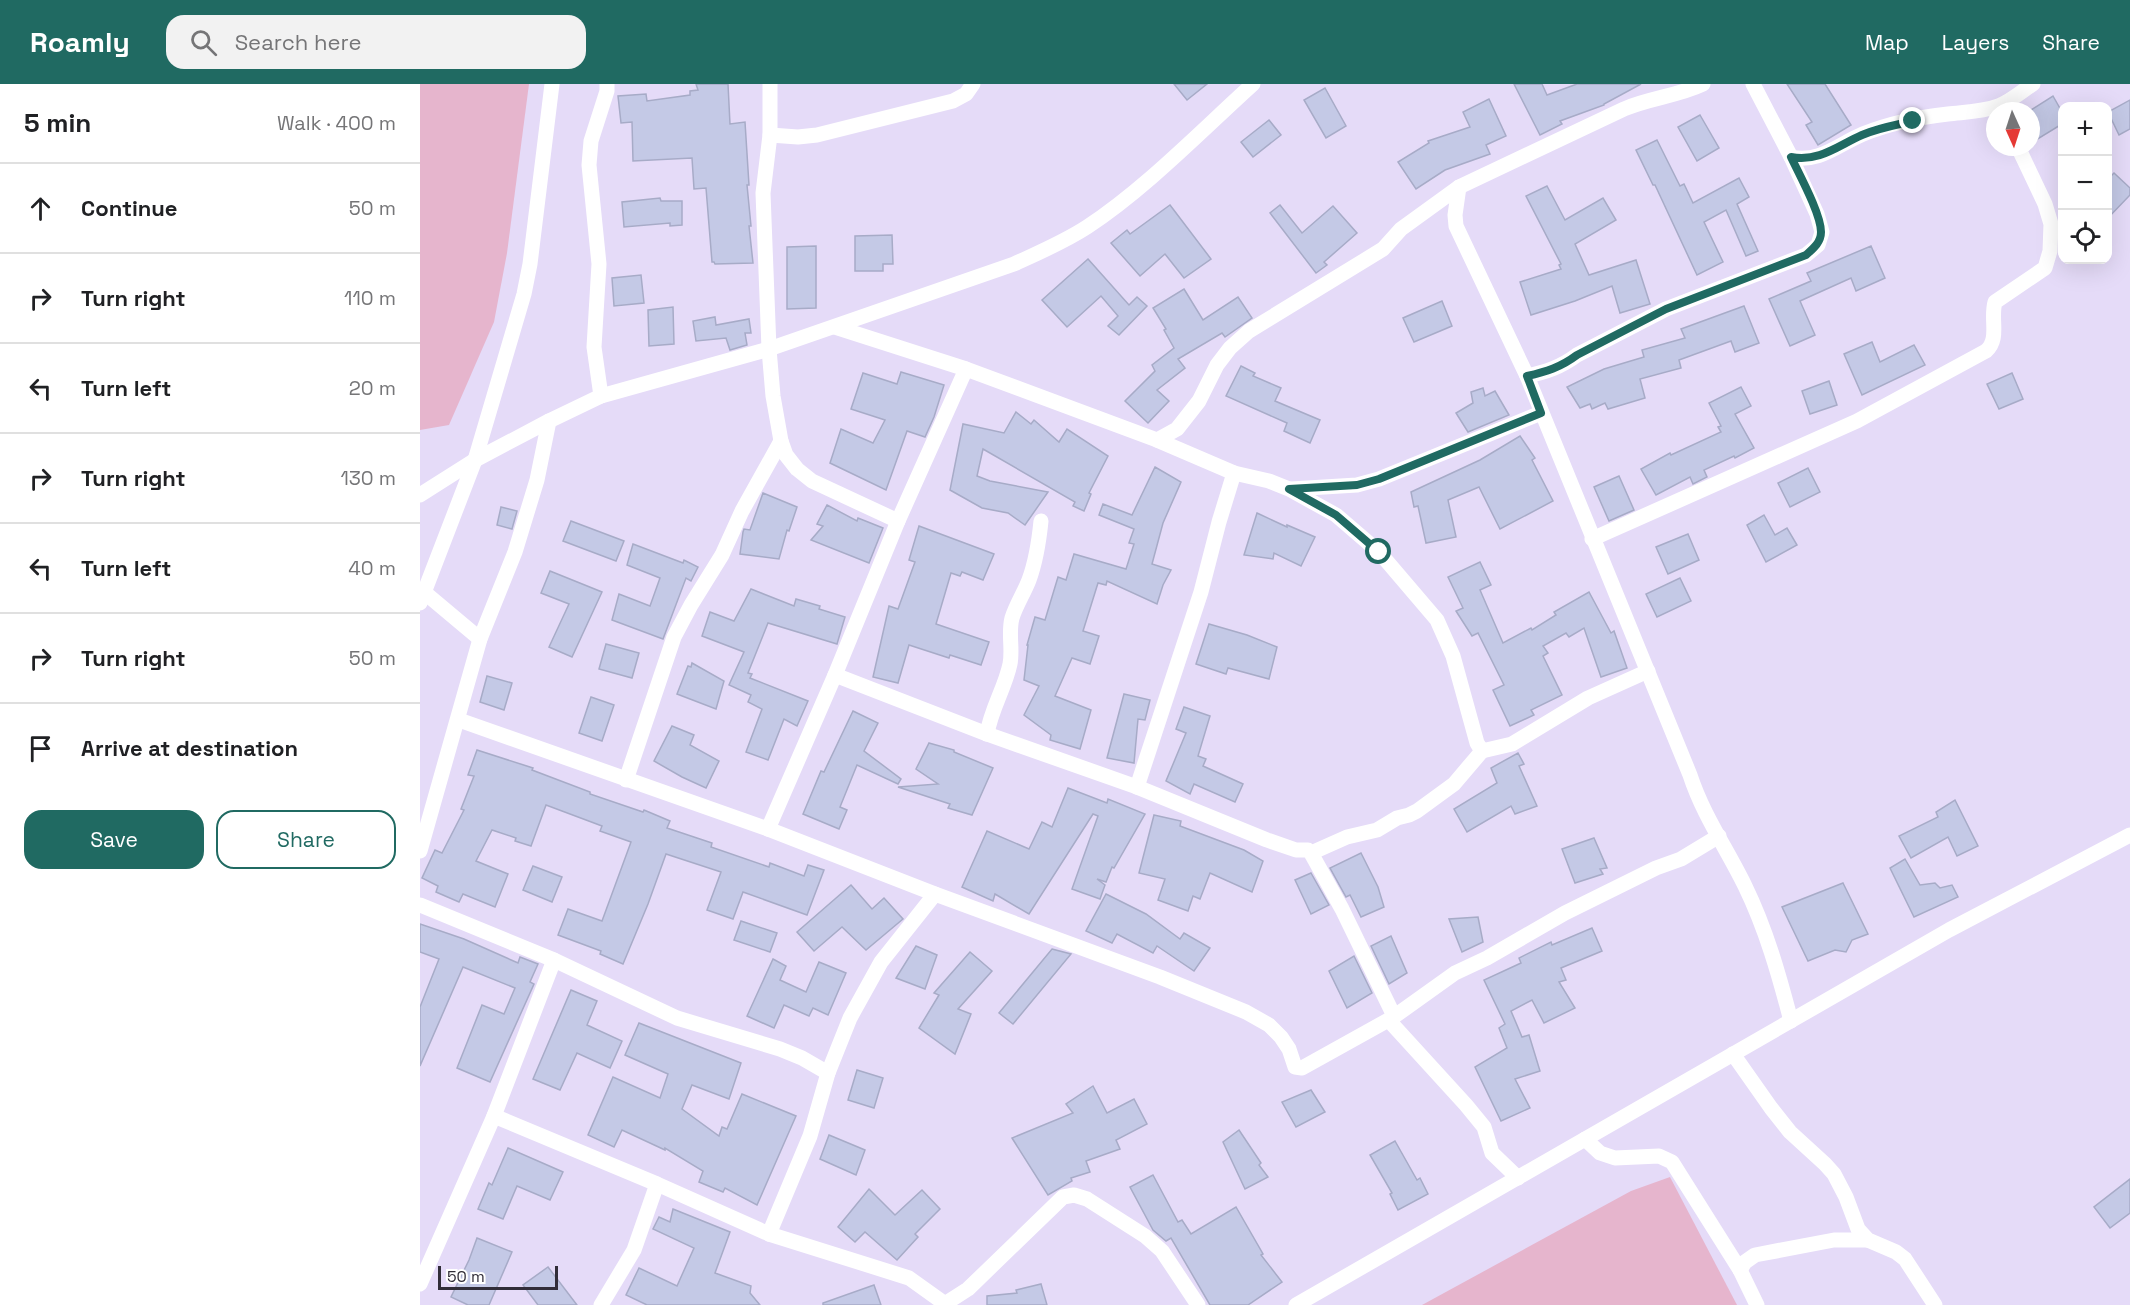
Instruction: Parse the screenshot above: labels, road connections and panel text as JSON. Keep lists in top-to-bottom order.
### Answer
{
  "scale_bar": "50 m",
  "north": "bottom",
  "page": {
    "header": "Roamly",
    "search": "Search here",
    "nav": ["Map", "Layers", "Share"],
    "heading": ["5 min", "Walk · 400 m"],
    "map_buttons": ["+", "−"],
    "list": [
      ["Continue", "50 m"],
      ["Turn right", "110 m"],
      ["Turn left", "20 m"],
      ["Turn right", "130 m"],
      ["Turn left", "40 m"],
      ["Turn right", "50 m"],
      "Arrive at destination"
    ],
    "buttons": ["Save", "Share"],
    "scale": "50 m"
  }
}
